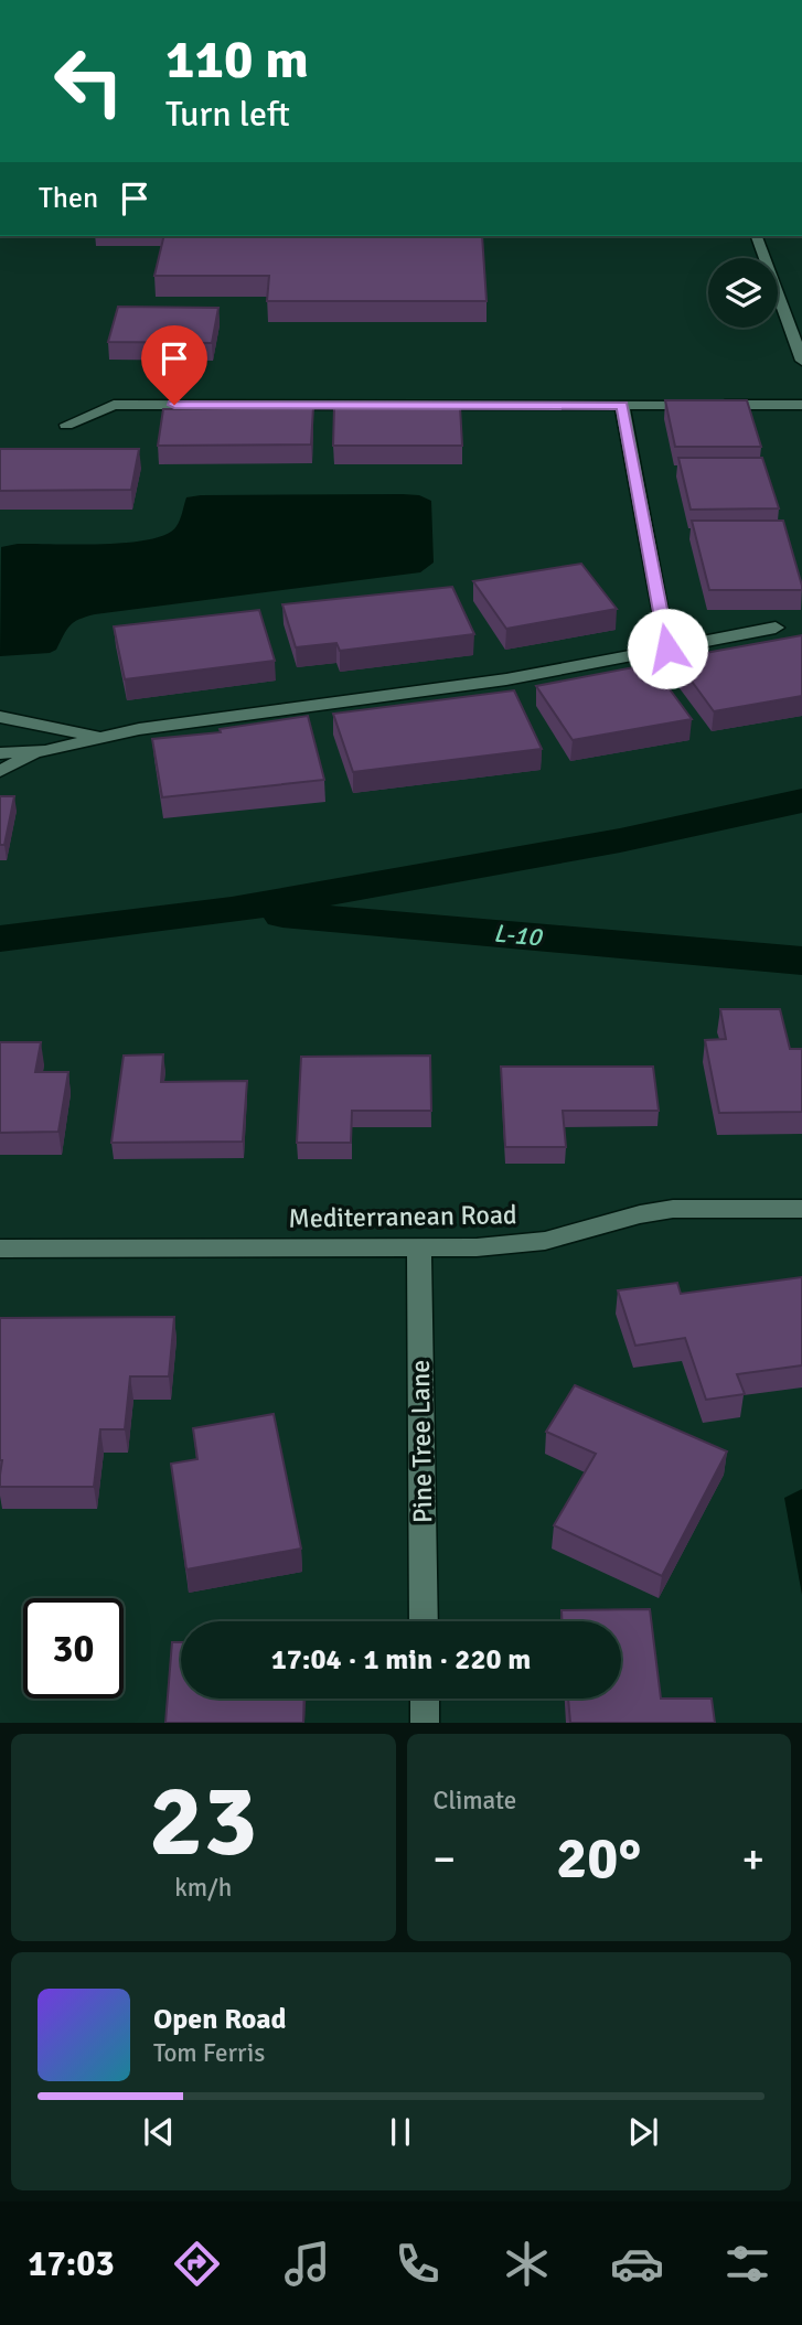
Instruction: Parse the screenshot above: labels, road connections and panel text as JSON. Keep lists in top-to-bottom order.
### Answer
{
  "streets": {
    "street": ["Mediterranean Road", "Pine Tree Lane"]
  },
  "crossings": [
    ["Mediterranean Road", "Pine Tree Lane"]
  ],
  "water": ["L-10"],
  "page": {
    "turn": ["110 m", "Turn left"],
    "then": "Then",
    "limit": "30",
    "trip": "17:04 · 1 min · 220 m",
    "tile": [
      ["23", "km/h"],
      "Climate"
    ],
    "heat": ["−", "20°", "+"],
    "song": ["Open Road", "Tom Ferris"],
    "tabs": "17:03"
  }
}
